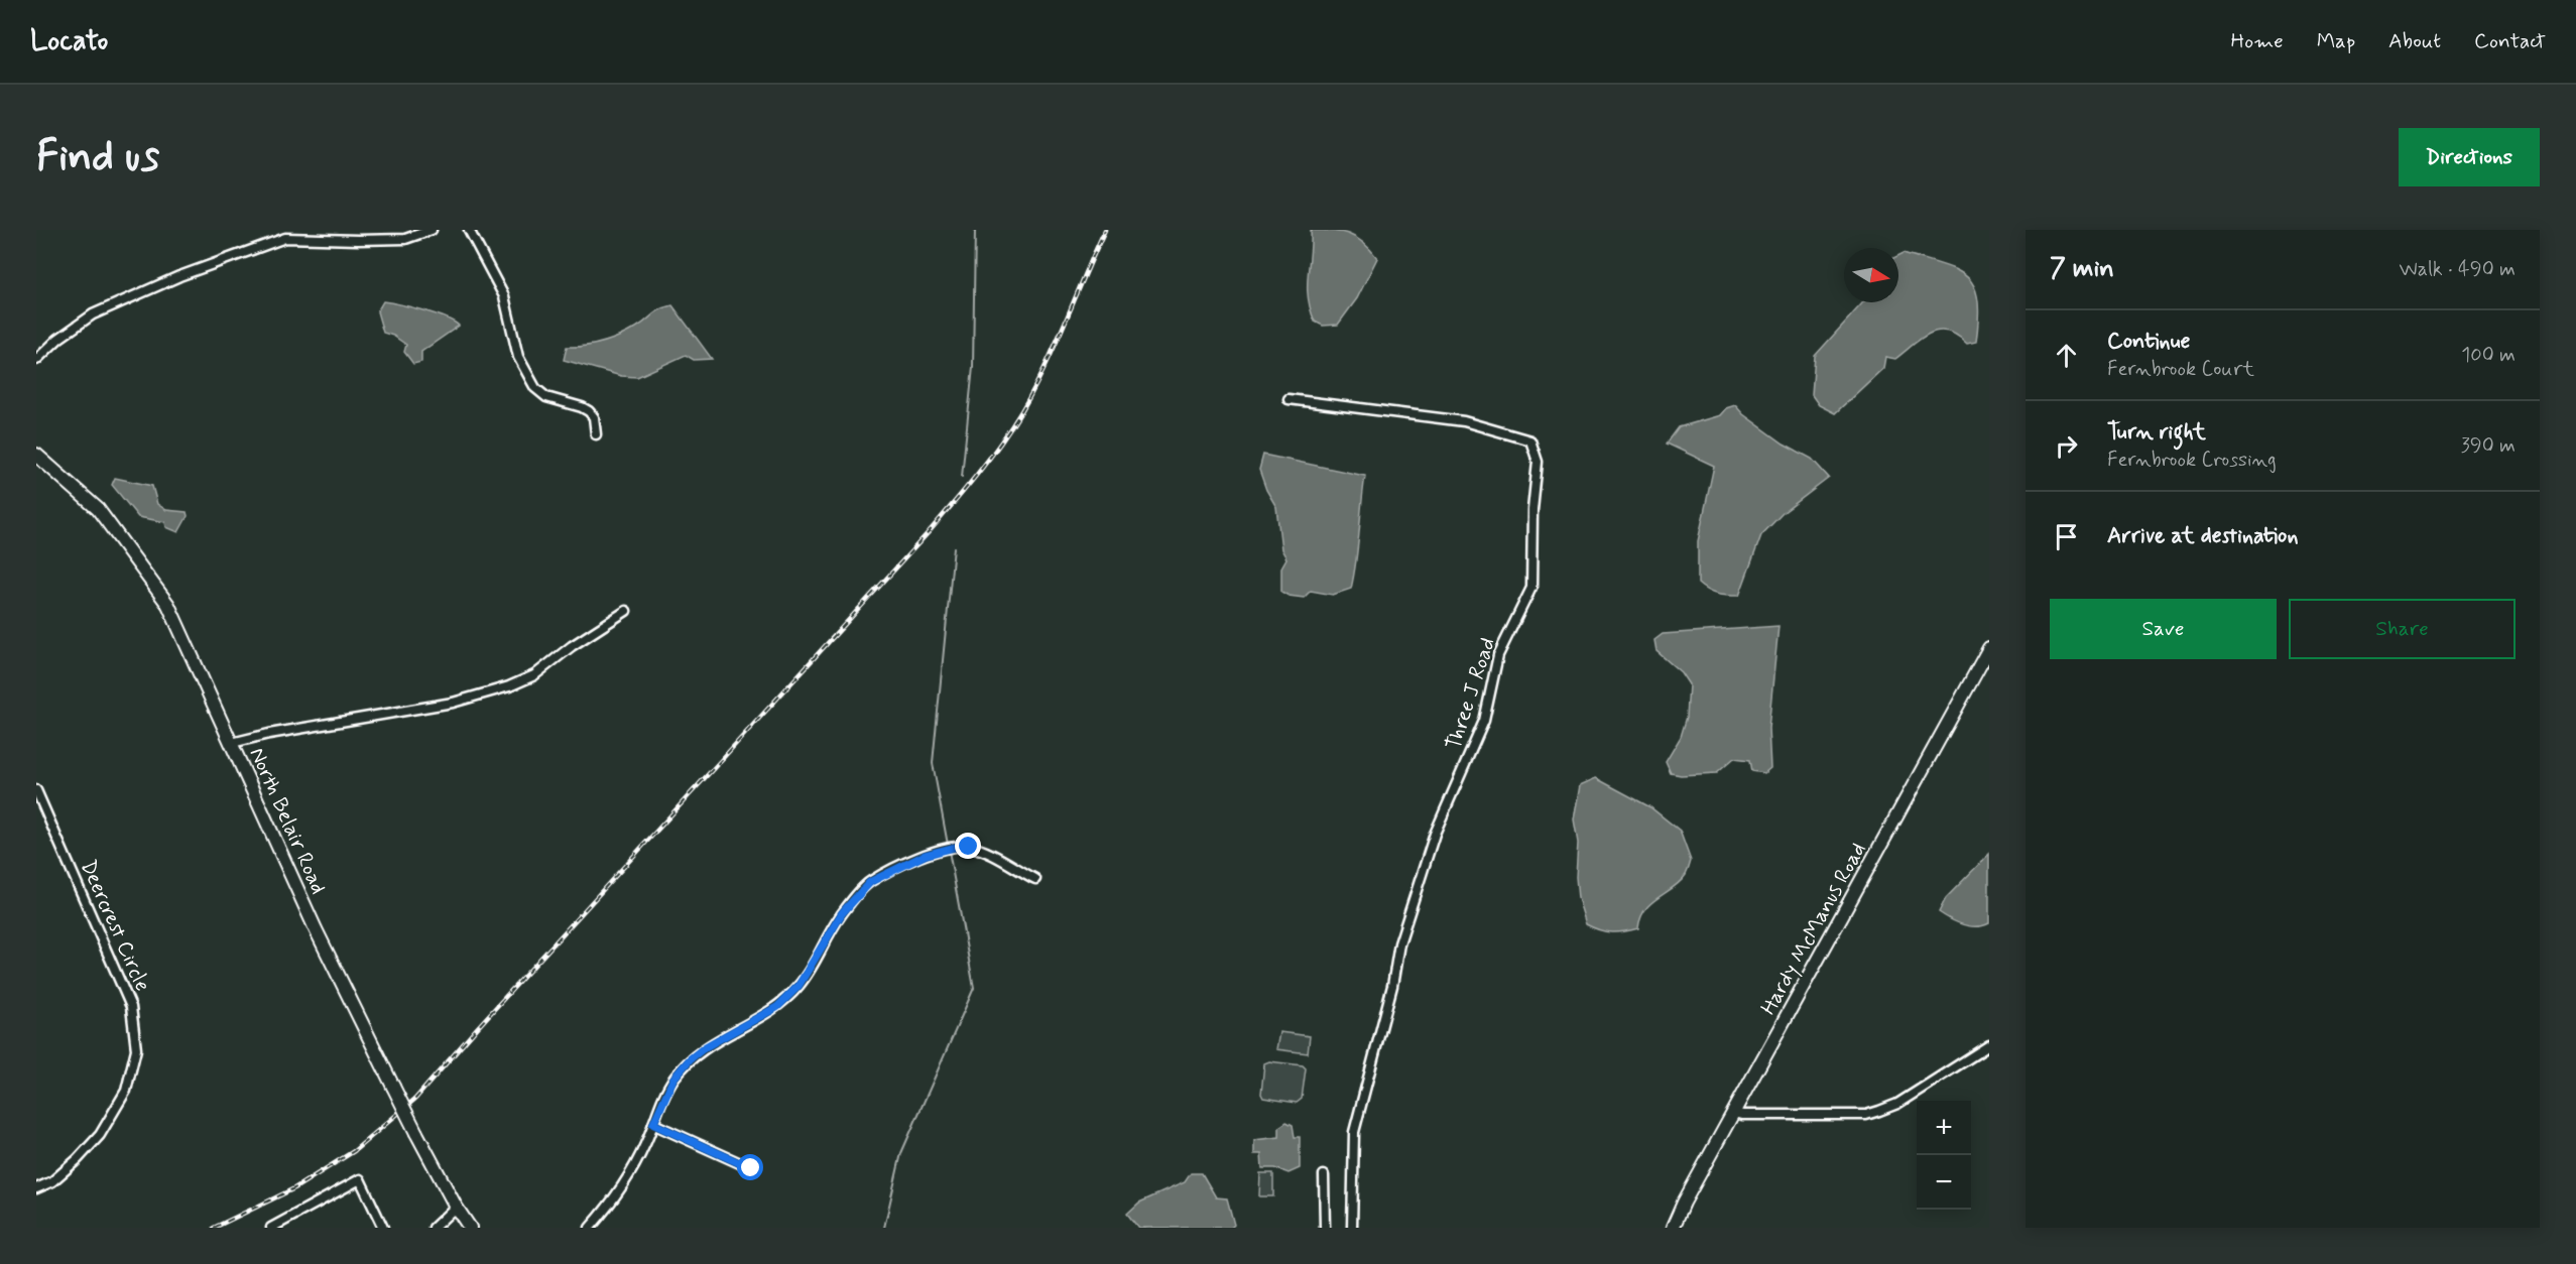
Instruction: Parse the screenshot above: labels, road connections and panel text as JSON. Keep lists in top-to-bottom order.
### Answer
{
  "streets": {
    "street": [
      "Three J Road",
      "North Belair Road",
      "Deercrest Circle",
      "Hardy McManus Road"
    ]
  },
  "north": "right",
  "page": {
    "header": "Locato",
    "nav": [
      "Home",
      "Map",
      "About",
      "Contact"
    ],
    "buttons": [
      "Directions",
      ["Save", "Share"]
    ],
    "title": "Find us",
    "heading": ["7 min", "Walk · 490 m"],
    "list": [
      ["Continue", "Fernbrook Court", "100 m"],
      ["Turn right", "Fernbrook Crossing", "390 m"],
      "Arrive at destination"
    ],
    "map_buttons": ["+", "−"]
  }
}
